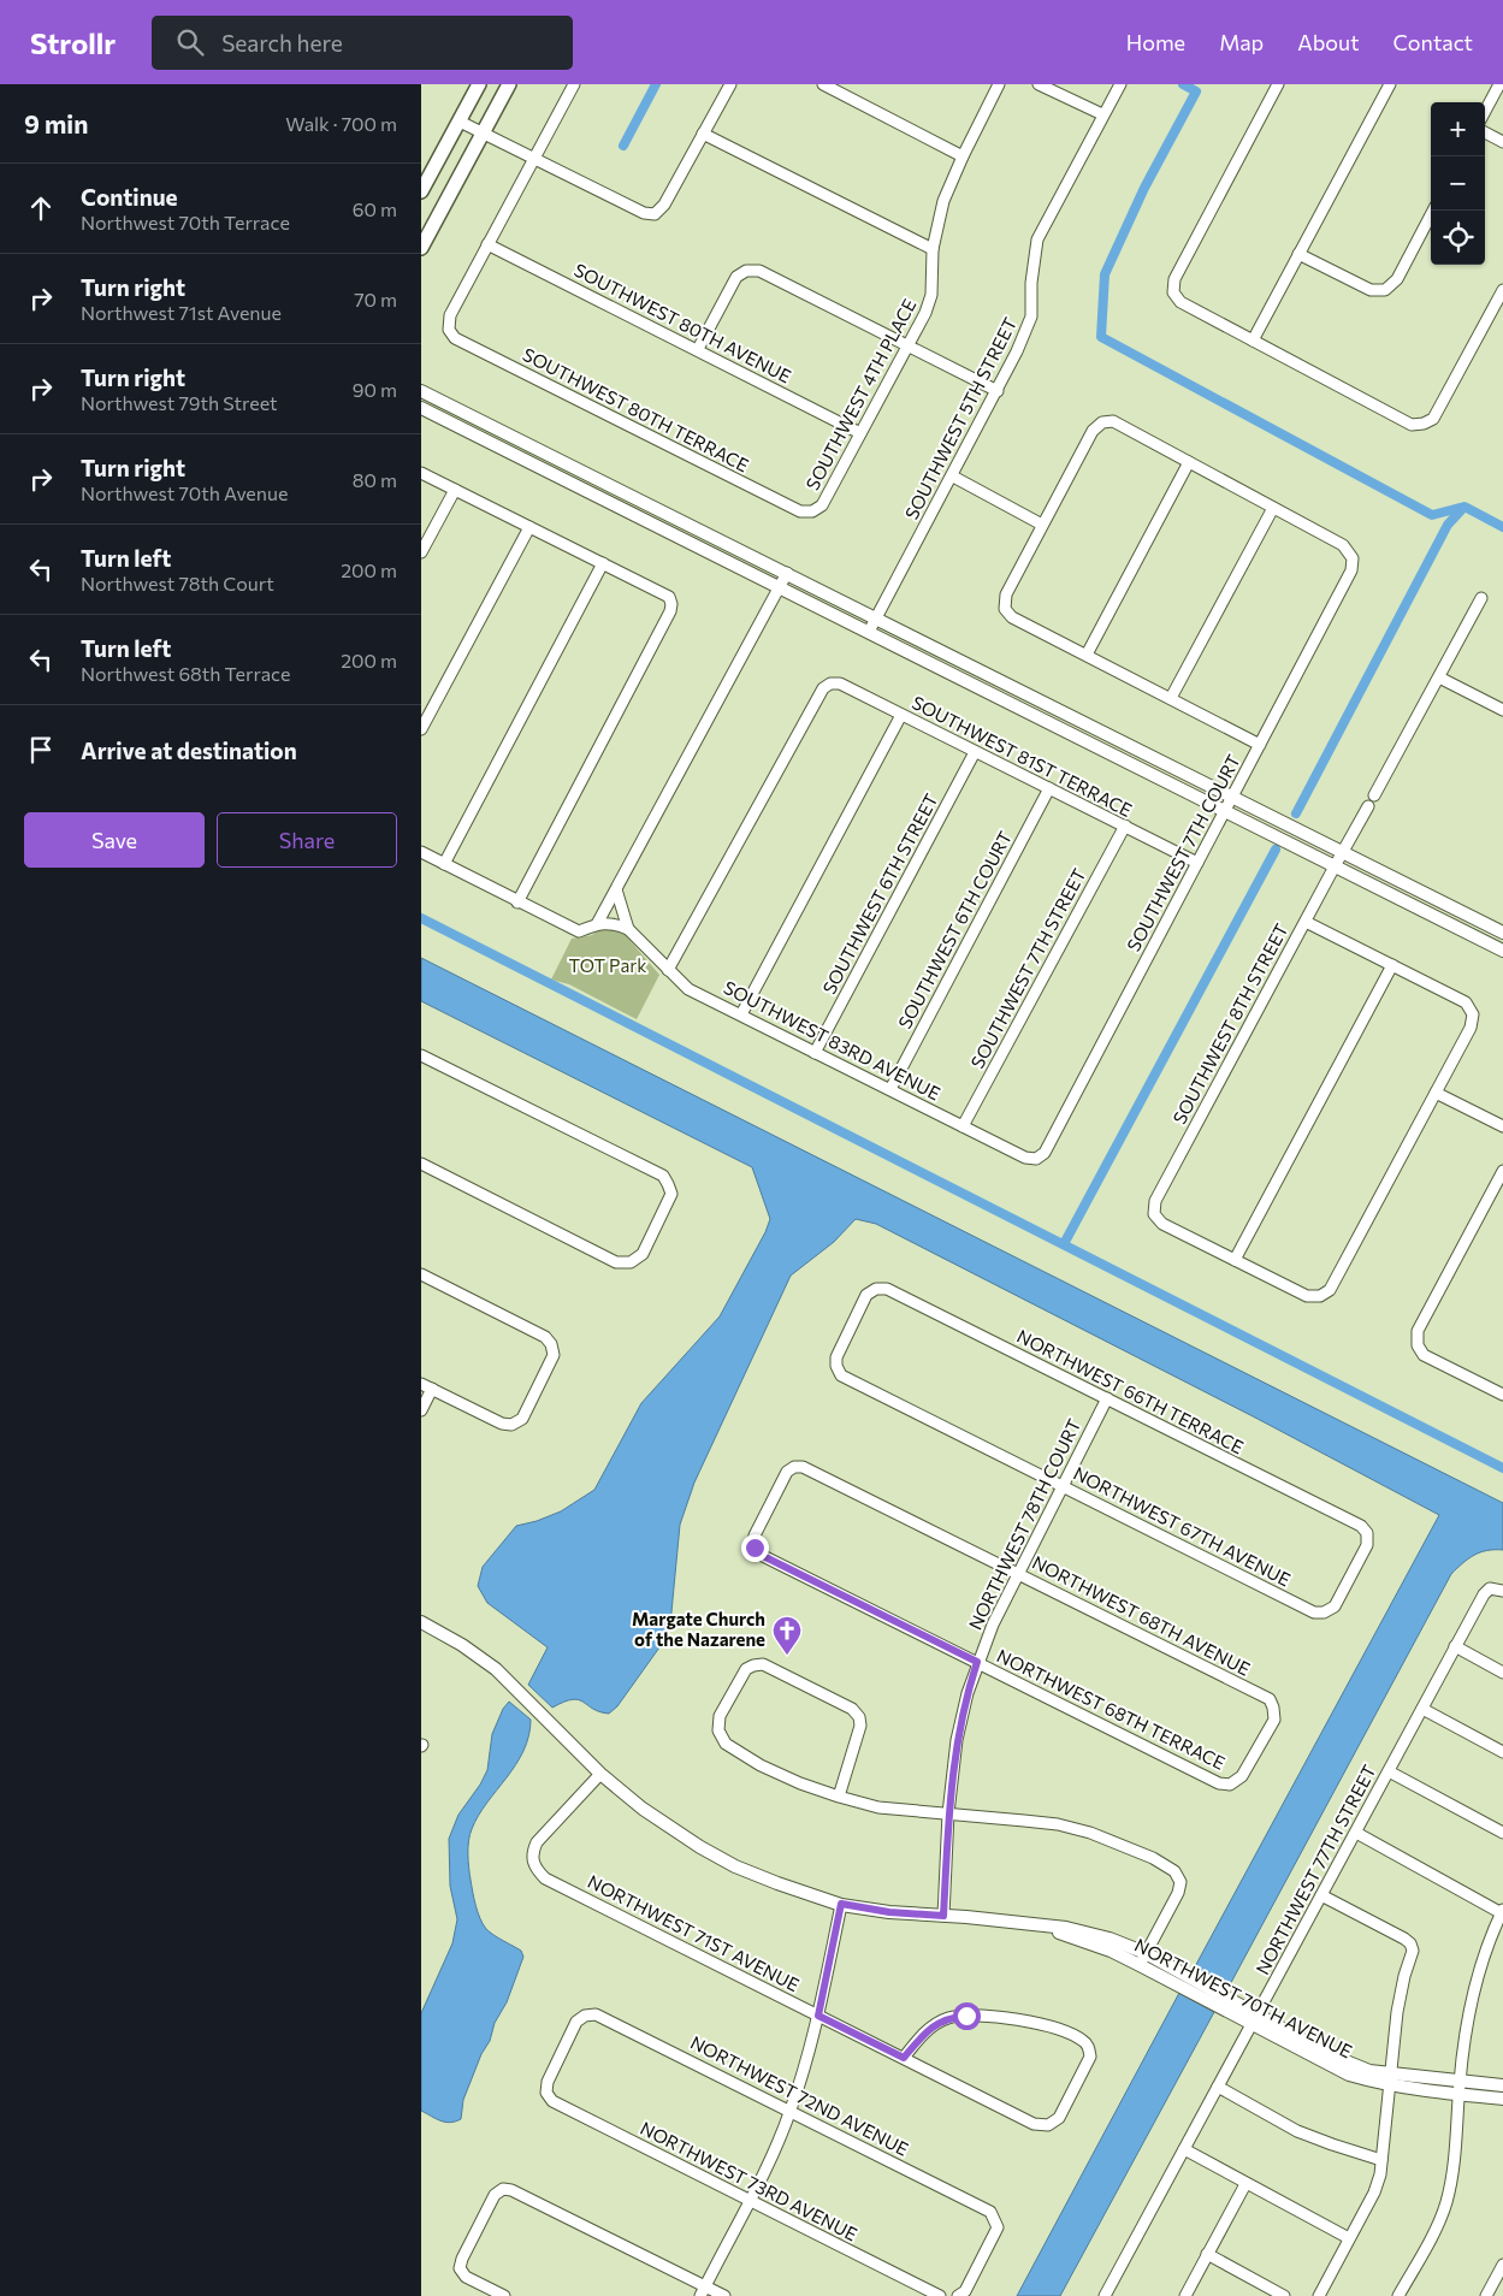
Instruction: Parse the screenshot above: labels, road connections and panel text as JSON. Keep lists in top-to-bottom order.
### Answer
{
  "streets": {
    "street": [
      "SOUTHWEST 80TH AVENUE",
      "SOUTHWEST 4TH PLACE",
      "SOUTHWEST 80TH TERRACE",
      "SOUTHWEST 5TH STREET",
      "SOUTHWEST 81ST TERRACE",
      "SOUTHWEST 7TH COURT",
      "SOUTHWEST 6TH STREET",
      "SOUTHWEST 6TH COURT",
      "SOUTHWEST 7TH STREET",
      "SOUTHWEST 8TH STREET",
      "SOUTHWEST 83RD AVENUE",
      "NORTHWEST 66TH TERRACE",
      "NORTHWEST 78TH COURT",
      "NORTHWEST 67TH AVENUE",
      "NORTHWEST 68TH AVENUE",
      "NORTHWEST 68TH TERRACE",
      "NORTHWEST 77TH STREET",
      "NORTHWEST 71ST AVENUE",
      "NORTHWEST 70TH AVENUE",
      "NORTHWEST 72ND AVENUE",
      "NORTHWEST 73RD AVENUE"
    ]
  },
  "crossings": [
    ["SOUTHWEST 80TH AVENUE", "SOUTHWEST 4TH PLACE"],
    ["SOUTHWEST 80TH AVENUE", "SOUTHWEST 80TH TERRACE"],
    ["SOUTHWEST 4TH PLACE", "SOUTHWEST 80TH TERRACE"],
    ["SOUTHWEST 81ST TERRACE", "SOUTHWEST 7TH COURT"],
    ["SOUTHWEST 81ST TERRACE", "SOUTHWEST 6TH STREET"],
    ["SOUTHWEST 81ST TERRACE", "SOUTHWEST 6TH COURT"],
    ["SOUTHWEST 81ST TERRACE", "SOUTHWEST 7TH STREET"],
    ["SOUTHWEST 81ST TERRACE", "SOUTHWEST 83RD AVENUE"],
    ["SOUTHWEST 7TH COURT", "SOUTHWEST 83RD AVENUE"],
    ["SOUTHWEST 6TH STREET", "SOUTHWEST 83RD AVENUE"],
    ["SOUTHWEST 6TH COURT", "SOUTHWEST 83RD AVENUE"],
    ["SOUTHWEST 7TH STREET", "SOUTHWEST 83RD AVENUE"],
    ["NORTHWEST 66TH TERRACE", "NORTHWEST 78TH COURT"],
    ["NORTHWEST 66TH TERRACE", "NORTHWEST 67TH AVENUE"],
    ["NORTHWEST 78TH COURT", "NORTHWEST 67TH AVENUE"],
    ["NORTHWEST 78TH COURT", "NORTHWEST 68TH AVENUE"],
    ["NORTHWEST 78TH COURT", "NORTHWEST 68TH TERRACE"],
    ["NORTHWEST 78TH COURT", "NORTHWEST 70TH AVENUE"],
    ["NORTHWEST 68TH AVENUE", "NORTHWEST 68TH TERRACE"],
    ["NORTHWEST 77TH STREET", "NORTHWEST 70TH AVENUE"],
    ["NORTHWEST 71ST AVENUE", "NORTHWEST 70TH AVENUE"],
    ["NORTHWEST 72ND AVENUE", "NORTHWEST 73RD AVENUE"]
  ],
  "parks": ["TOT Park"],
  "places": {
    "church": ["Margate Church of the Nazarene"]
  },
  "page": {
    "header": "Strollr",
    "search": "Search here",
    "nav": [
      "Home",
      "Map",
      "About",
      "Contact"
    ],
    "heading": ["9 min", "Walk · 700 m"],
    "map_buttons": ["+", "−"],
    "list": [
      ["Continue", "Northwest 70th Terrace", "60 m"],
      ["Turn right", "Northwest 71st Avenue", "70 m"],
      ["Turn right", "Northwest 79th Street", "90 m"],
      ["Turn right", "Northwest 70th Avenue", "80 m"],
      ["Turn left", "Northwest 78th Court", "200 m"],
      ["Turn left", "Northwest 68th Terrace", "200 m"],
      "Arrive at destination"
    ],
    "buttons": ["Save", "Share"]
  }
}
